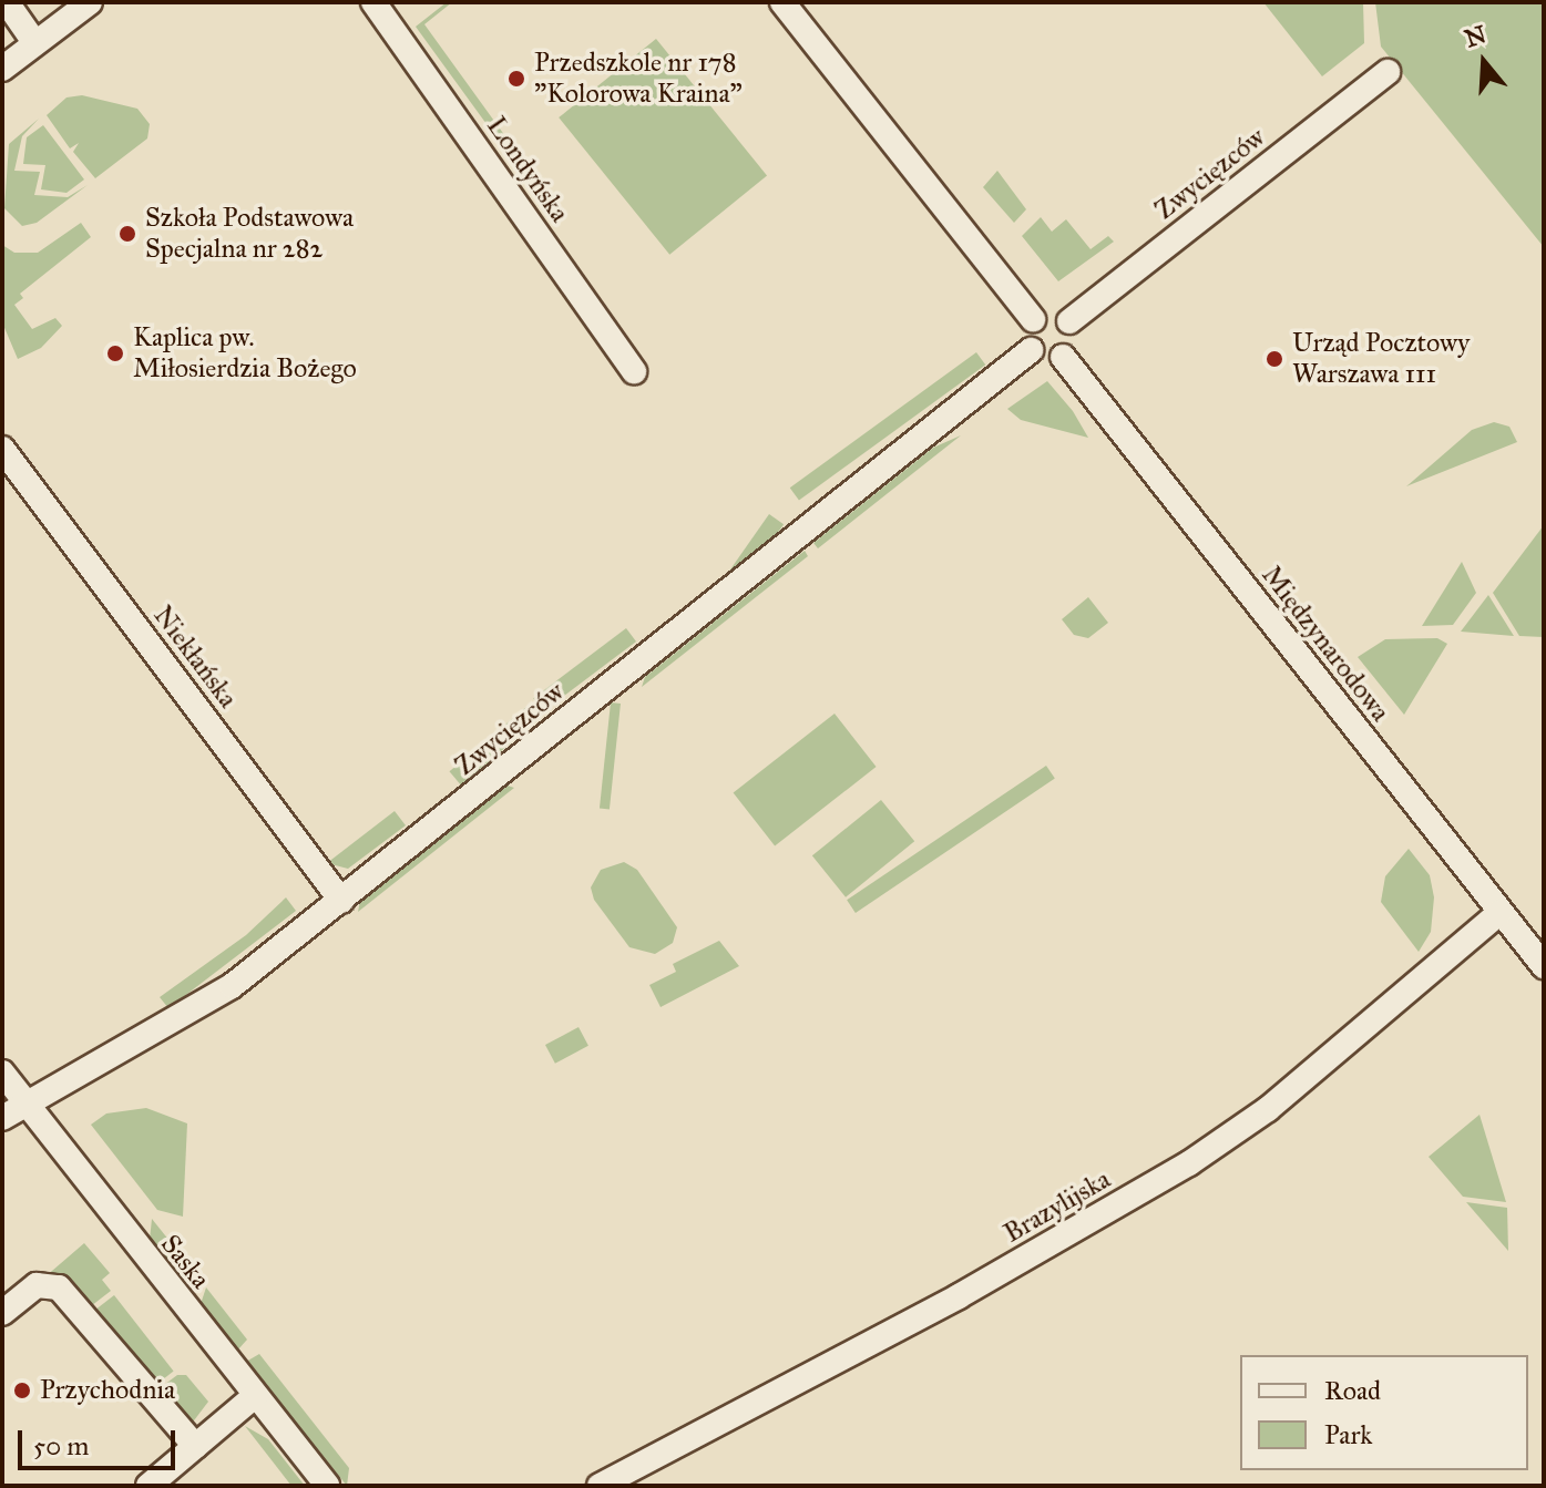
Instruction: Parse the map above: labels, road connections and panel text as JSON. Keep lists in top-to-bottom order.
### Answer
{
  "streets": {
    "street": [
      "Londyńska",
      "Zwycięzców",
      "Międzynarodowa",
      "Niekłańska",
      "Brazylijska",
      "Saska"
    ]
  },
  "crossings": [
    ["Zwycięzców", "Międzynarodowa"],
    ["Zwycięzców", "Niekłańska"],
    ["Zwycięzców", "Saska"],
    ["Międzynarodowa", "Brazylijska"]
  ],
  "places": [
    "Przedszkole nr 178 \"Kolorowa Kraina\"",
    "Szkoła Podstawowa Specjalna nr 282",
    "Kaplica pw. Miłosierdzia Bożego",
    "Urząd Pocztowy Warszawa 111",
    "Przychodnia"
  ],
  "legend": ["Road", "Park"],
  "scale_bar": "50 m",
  "north": "top"
}
